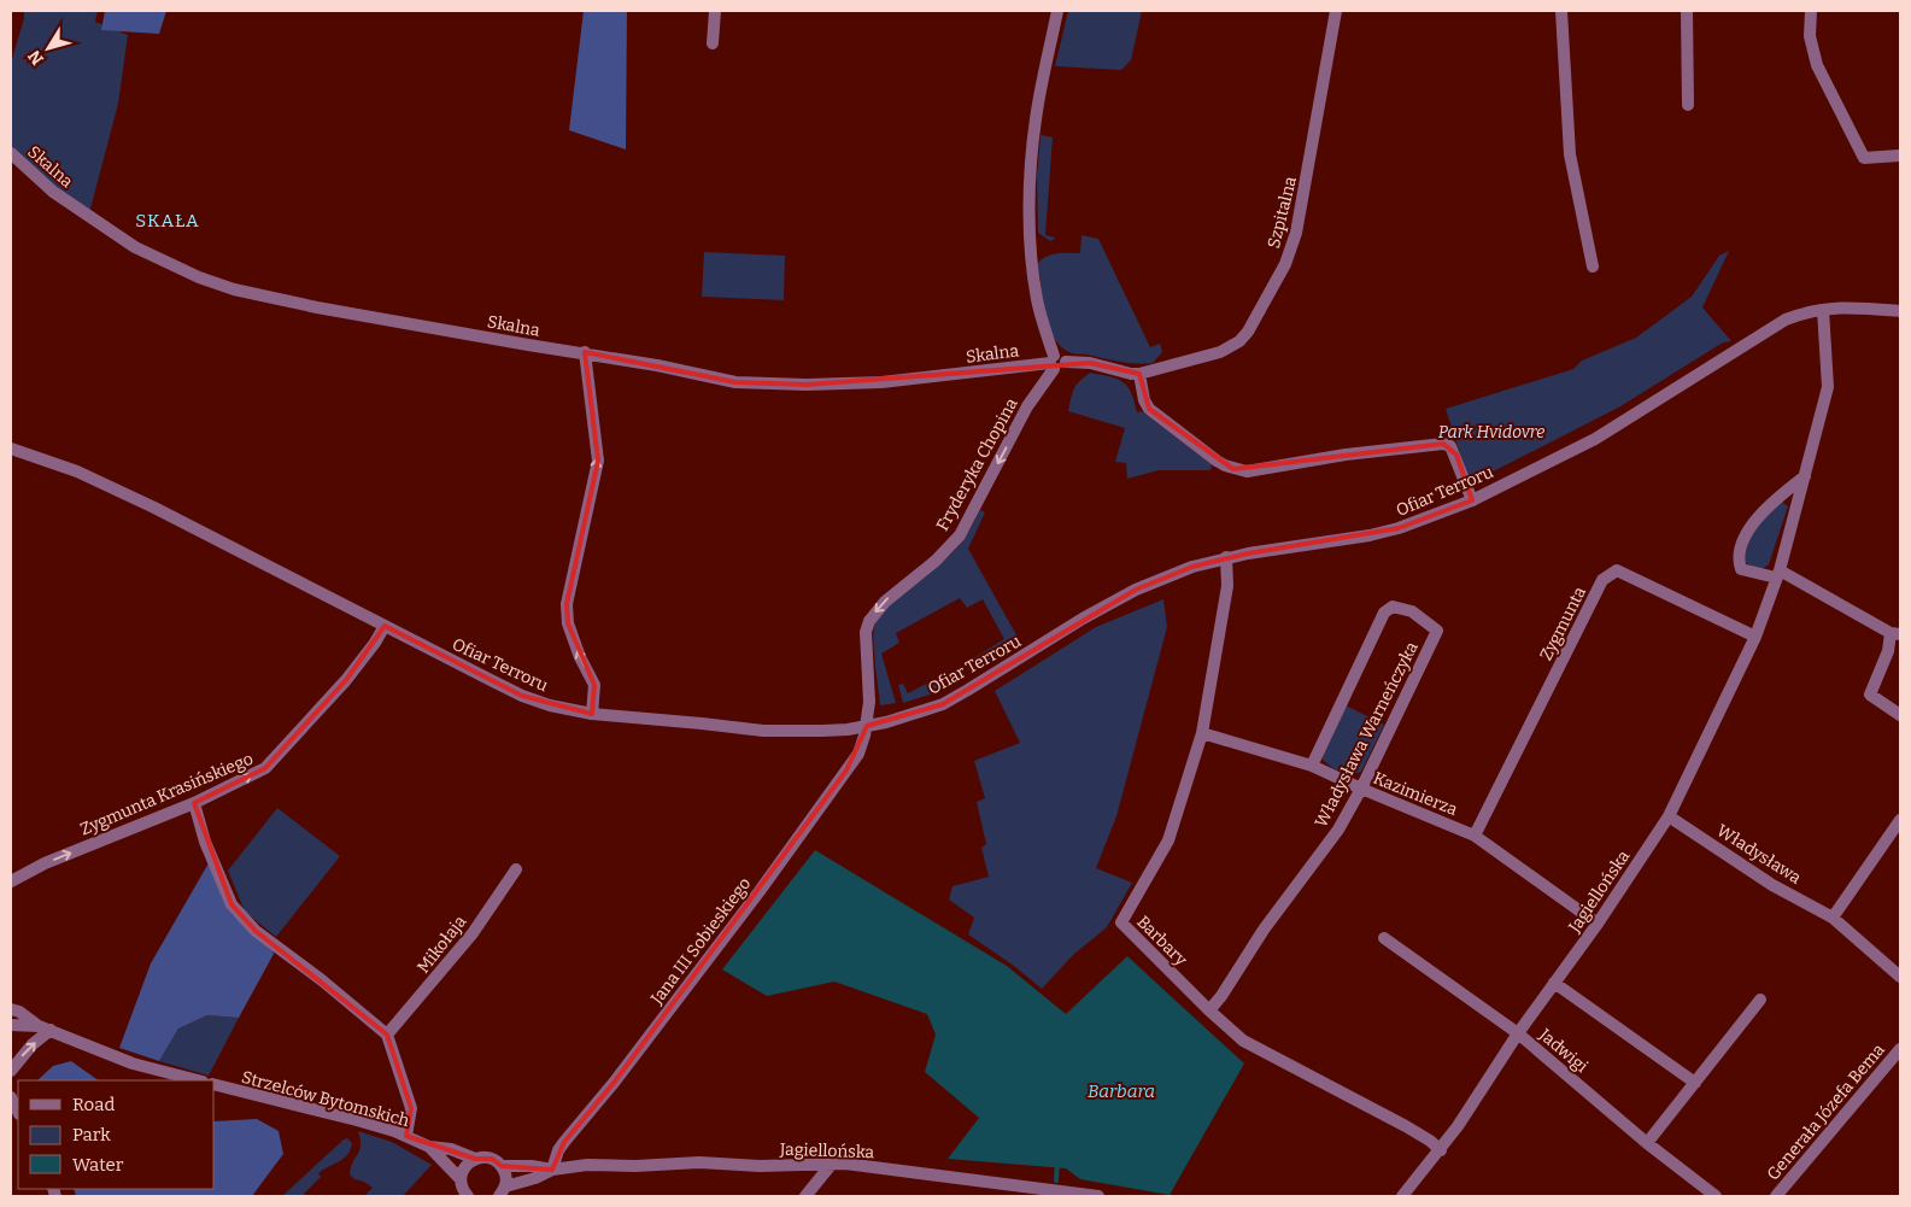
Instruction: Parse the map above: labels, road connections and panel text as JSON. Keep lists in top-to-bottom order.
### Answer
{
  "streets": {
    "street": [
      "Skalna",
      "Szpitalna",
      "Fryderyka Chopina",
      "Ofiar Terroru",
      "Zygmunta",
      "Władysława Warneńczyka",
      "Zygmunta Krasińskiego",
      "Kazimierza",
      "Władysława",
      "Jagiellońska",
      "Jana III Sobieskiego",
      "Barbary",
      "Mikołaja",
      "Jadwigi",
      "Strzelców Bytomskich",
      "Generała Józefa Bema"
    ]
  },
  "crossings": [
    ["Skalna", "Szpitalna"],
    ["Skalna", "Fryderyka Chopina"],
    ["Szpitalna", "Fryderyka Chopina"],
    ["Fryderyka Chopina", "Ofiar Terroru"],
    ["Fryderyka Chopina", "Jana III Sobieskiego"],
    ["Ofiar Terroru", "Zygmunta Krasińskiego"],
    ["Ofiar Terroru", "Jagiellońska"],
    ["Ofiar Terroru", "Jana III Sobieskiego"],
    ["Ofiar Terroru", "Barbary"],
    ["Zygmunta", "Kazimierza"],
    ["Zygmunta", "Jagiellońska"],
    ["Władysława Warneńczyka", "Kazimierza"],
    ["Władysława Warneńczyka", "Barbary"],
    ["Kazimierza", "Jagiellońska"],
    ["Kazimierza", "Barbary"],
    ["Władysława", "Jagiellońska"],
    ["Jagiellońska", "Jana III Sobieskiego"],
    ["Jagiellońska", "Barbary"],
    ["Jagiellońska", "Jadwigi"]
  ],
  "one_way": ["Fryderyka Chopina", "Zygmunta Krasińskiego"],
  "districts": ["SKAŁA"],
  "water": ["Barbara"],
  "parks": ["Park Hvidovre"],
  "legend": ["Road", "Park", "Water"],
  "north": "bottom left"
}
